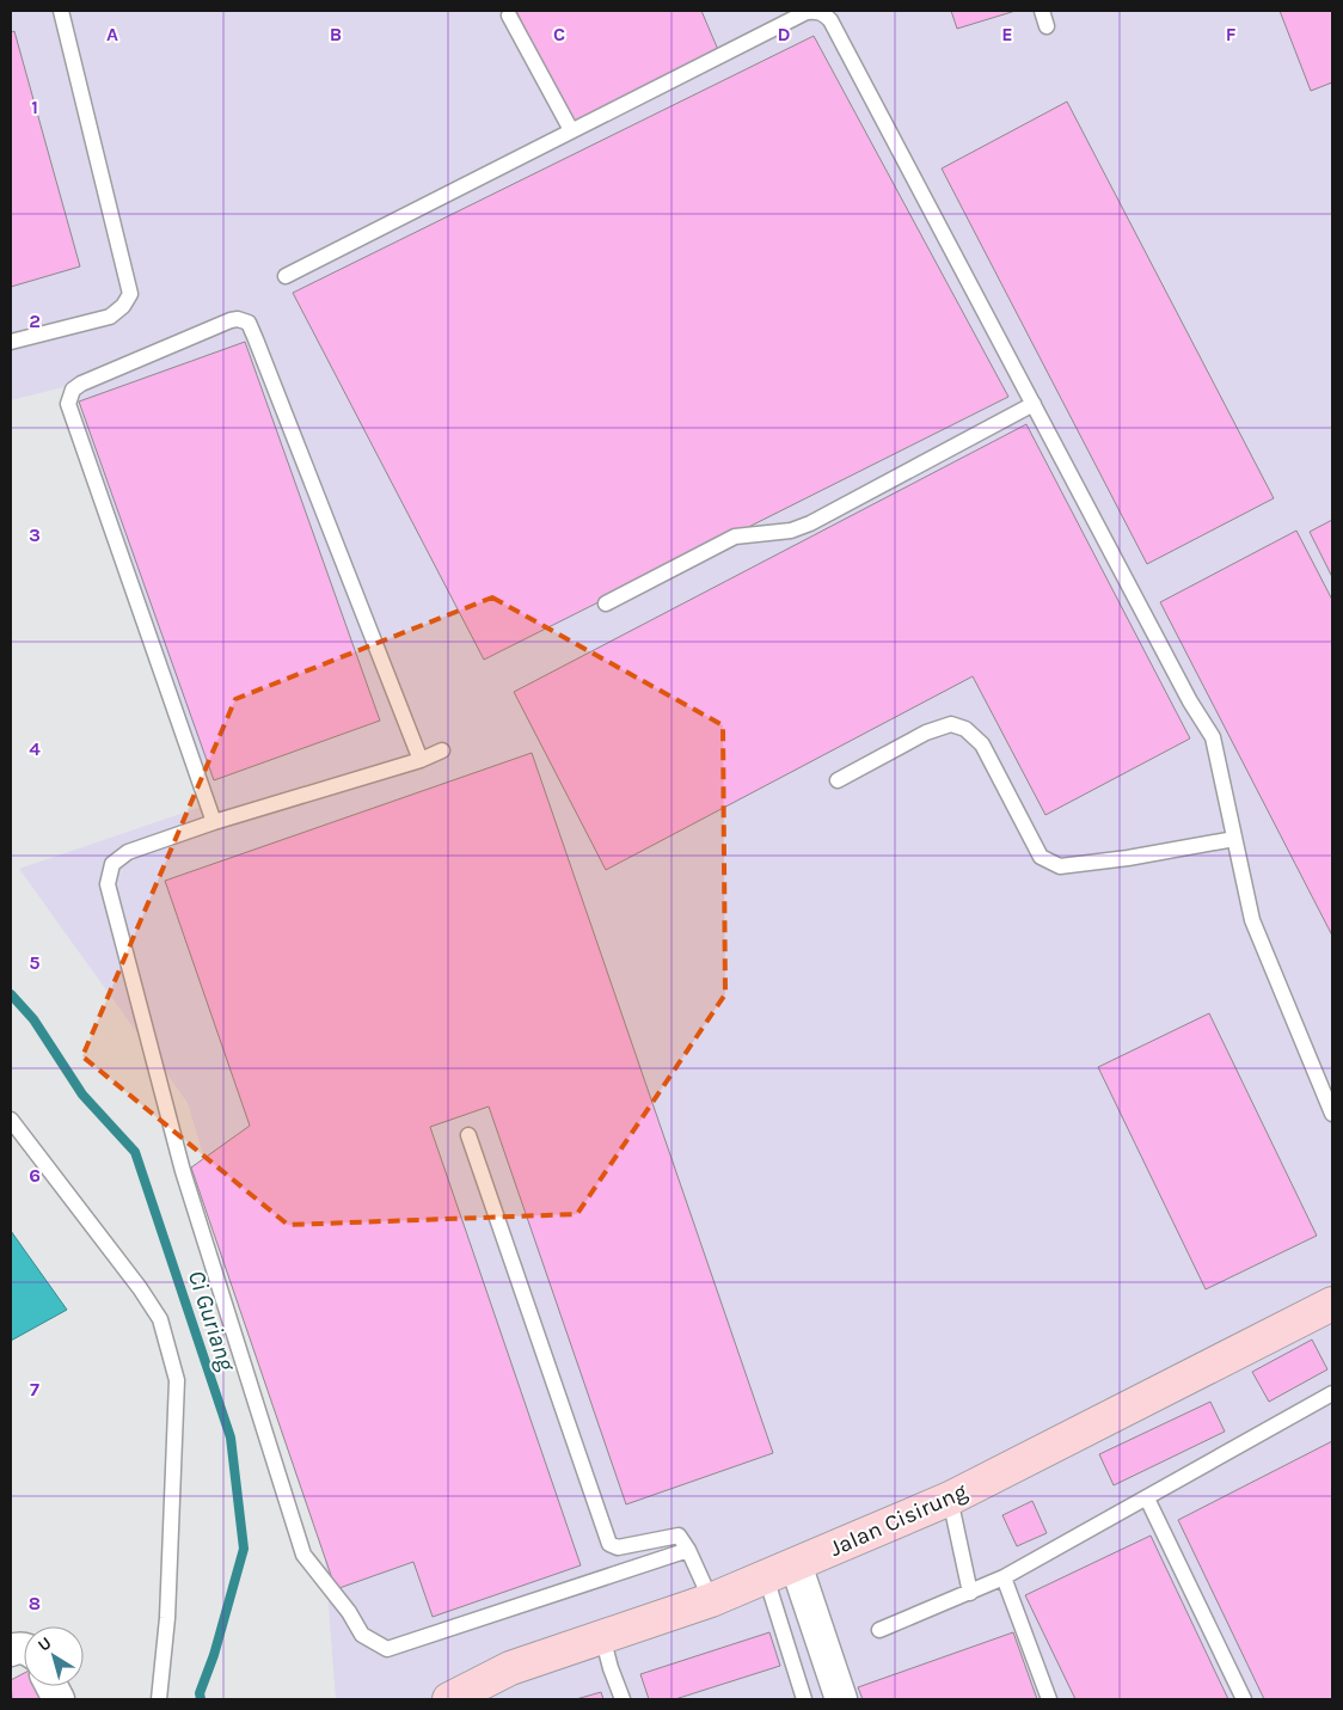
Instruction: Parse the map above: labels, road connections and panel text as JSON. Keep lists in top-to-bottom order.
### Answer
{
  "streets": {
    "main road": ["Jalan Cisirung"]
  },
  "water": ["Ci Guriang"],
  "north": "top left",
  "grid": {
    "columns": [
      "A",
      "B",
      "C",
      "D",
      "E",
      "F"
    ],
    "rows": [
      "1",
      "2",
      "3",
      "4",
      "5",
      "6",
      "7",
      "8"
    ]
  }
}
